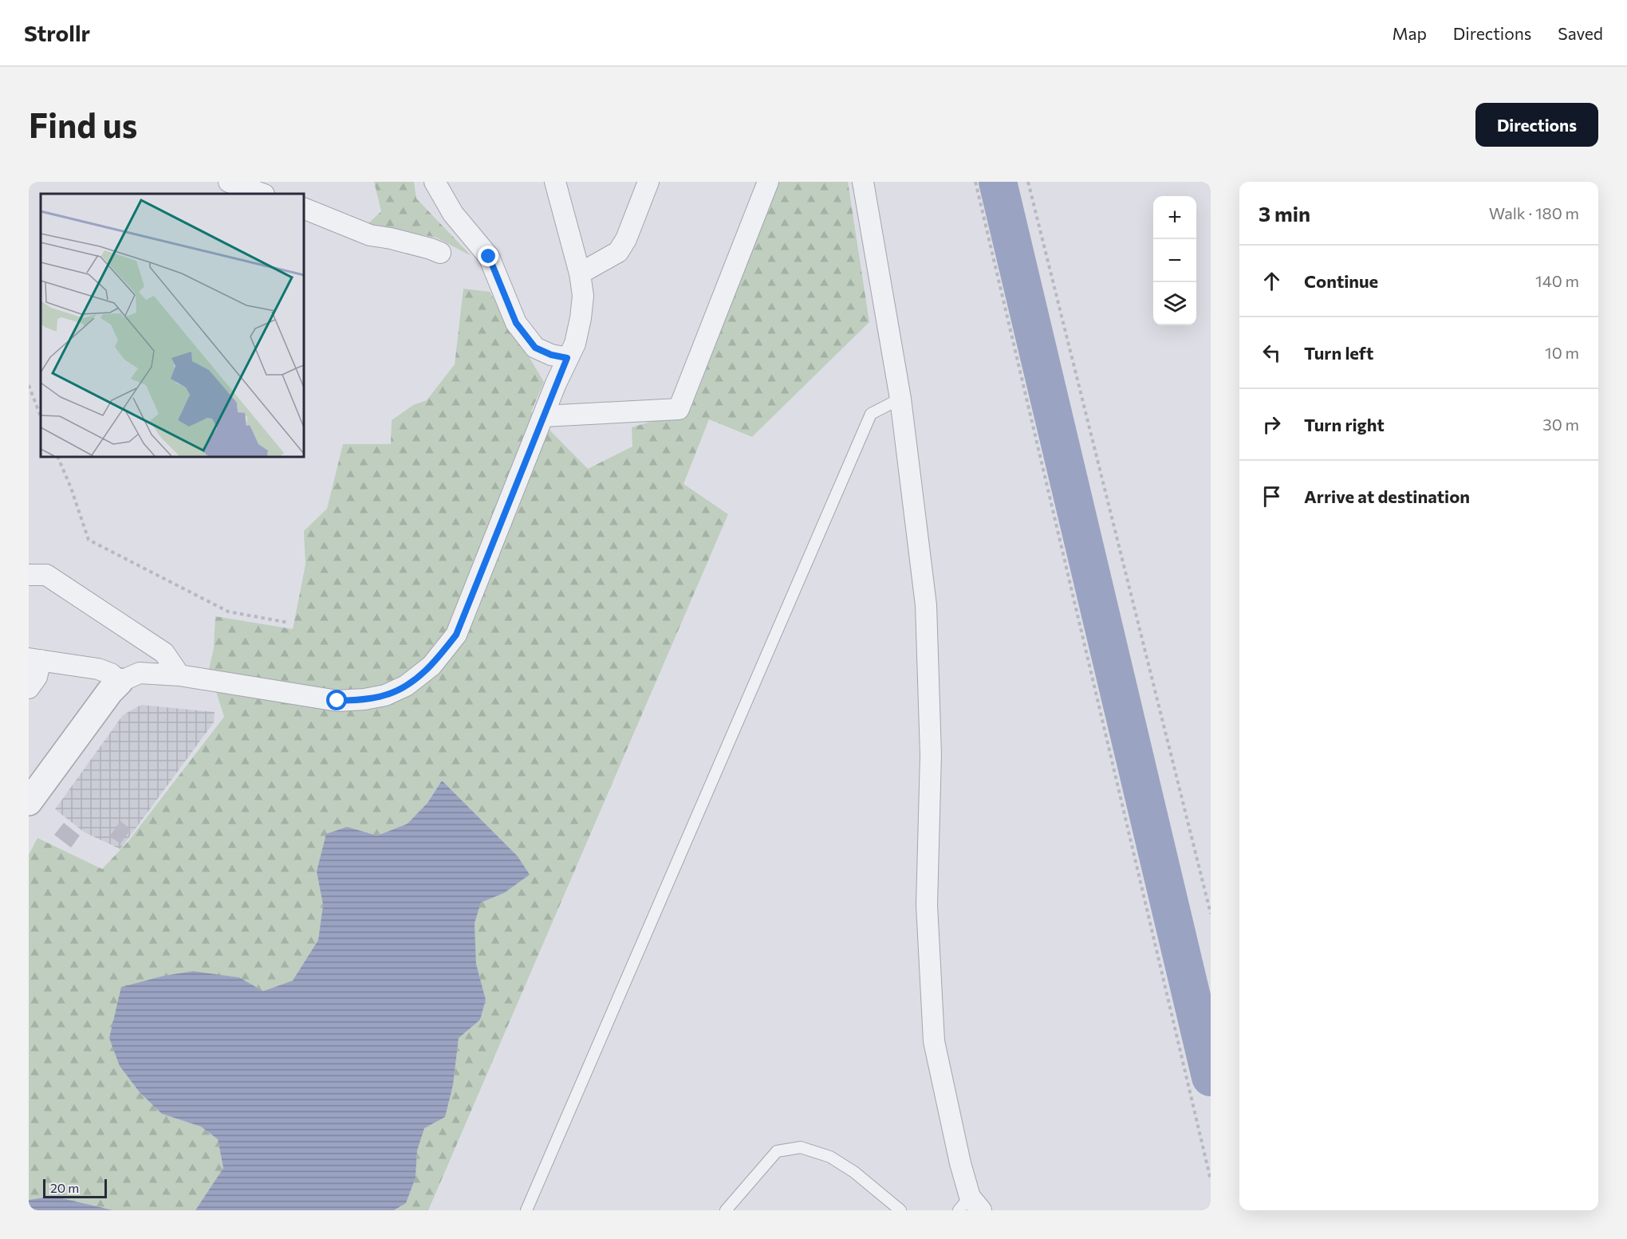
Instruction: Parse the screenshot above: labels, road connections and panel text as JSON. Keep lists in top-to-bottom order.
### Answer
{
  "scale_bar": "20 m",
  "page": {
    "header": "Strollr",
    "nav": ["Map", "Directions", "Saved"],
    "buttons": "Directions",
    "title": "Find us",
    "heading": ["3 min", "Walk · 180 m"],
    "map_buttons": ["+", "−"],
    "list": [
      ["Continue", "140 m"],
      ["Turn left", "10 m"],
      ["Turn right", "30 m"],
      "Arrive at destination"
    ],
    "scale": "20 m"
  }
}
